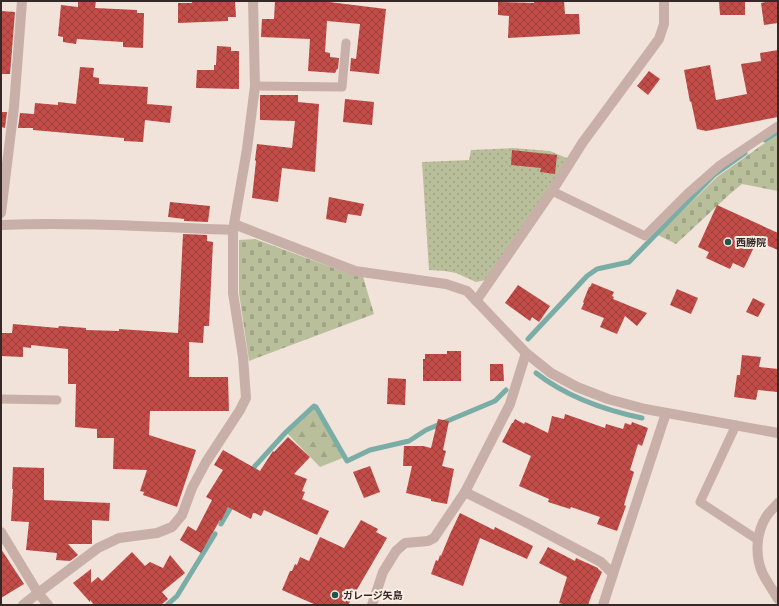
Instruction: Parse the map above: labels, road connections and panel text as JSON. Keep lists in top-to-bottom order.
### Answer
{
  "places": ["西勝院", "ガレージ矢島"]
}
